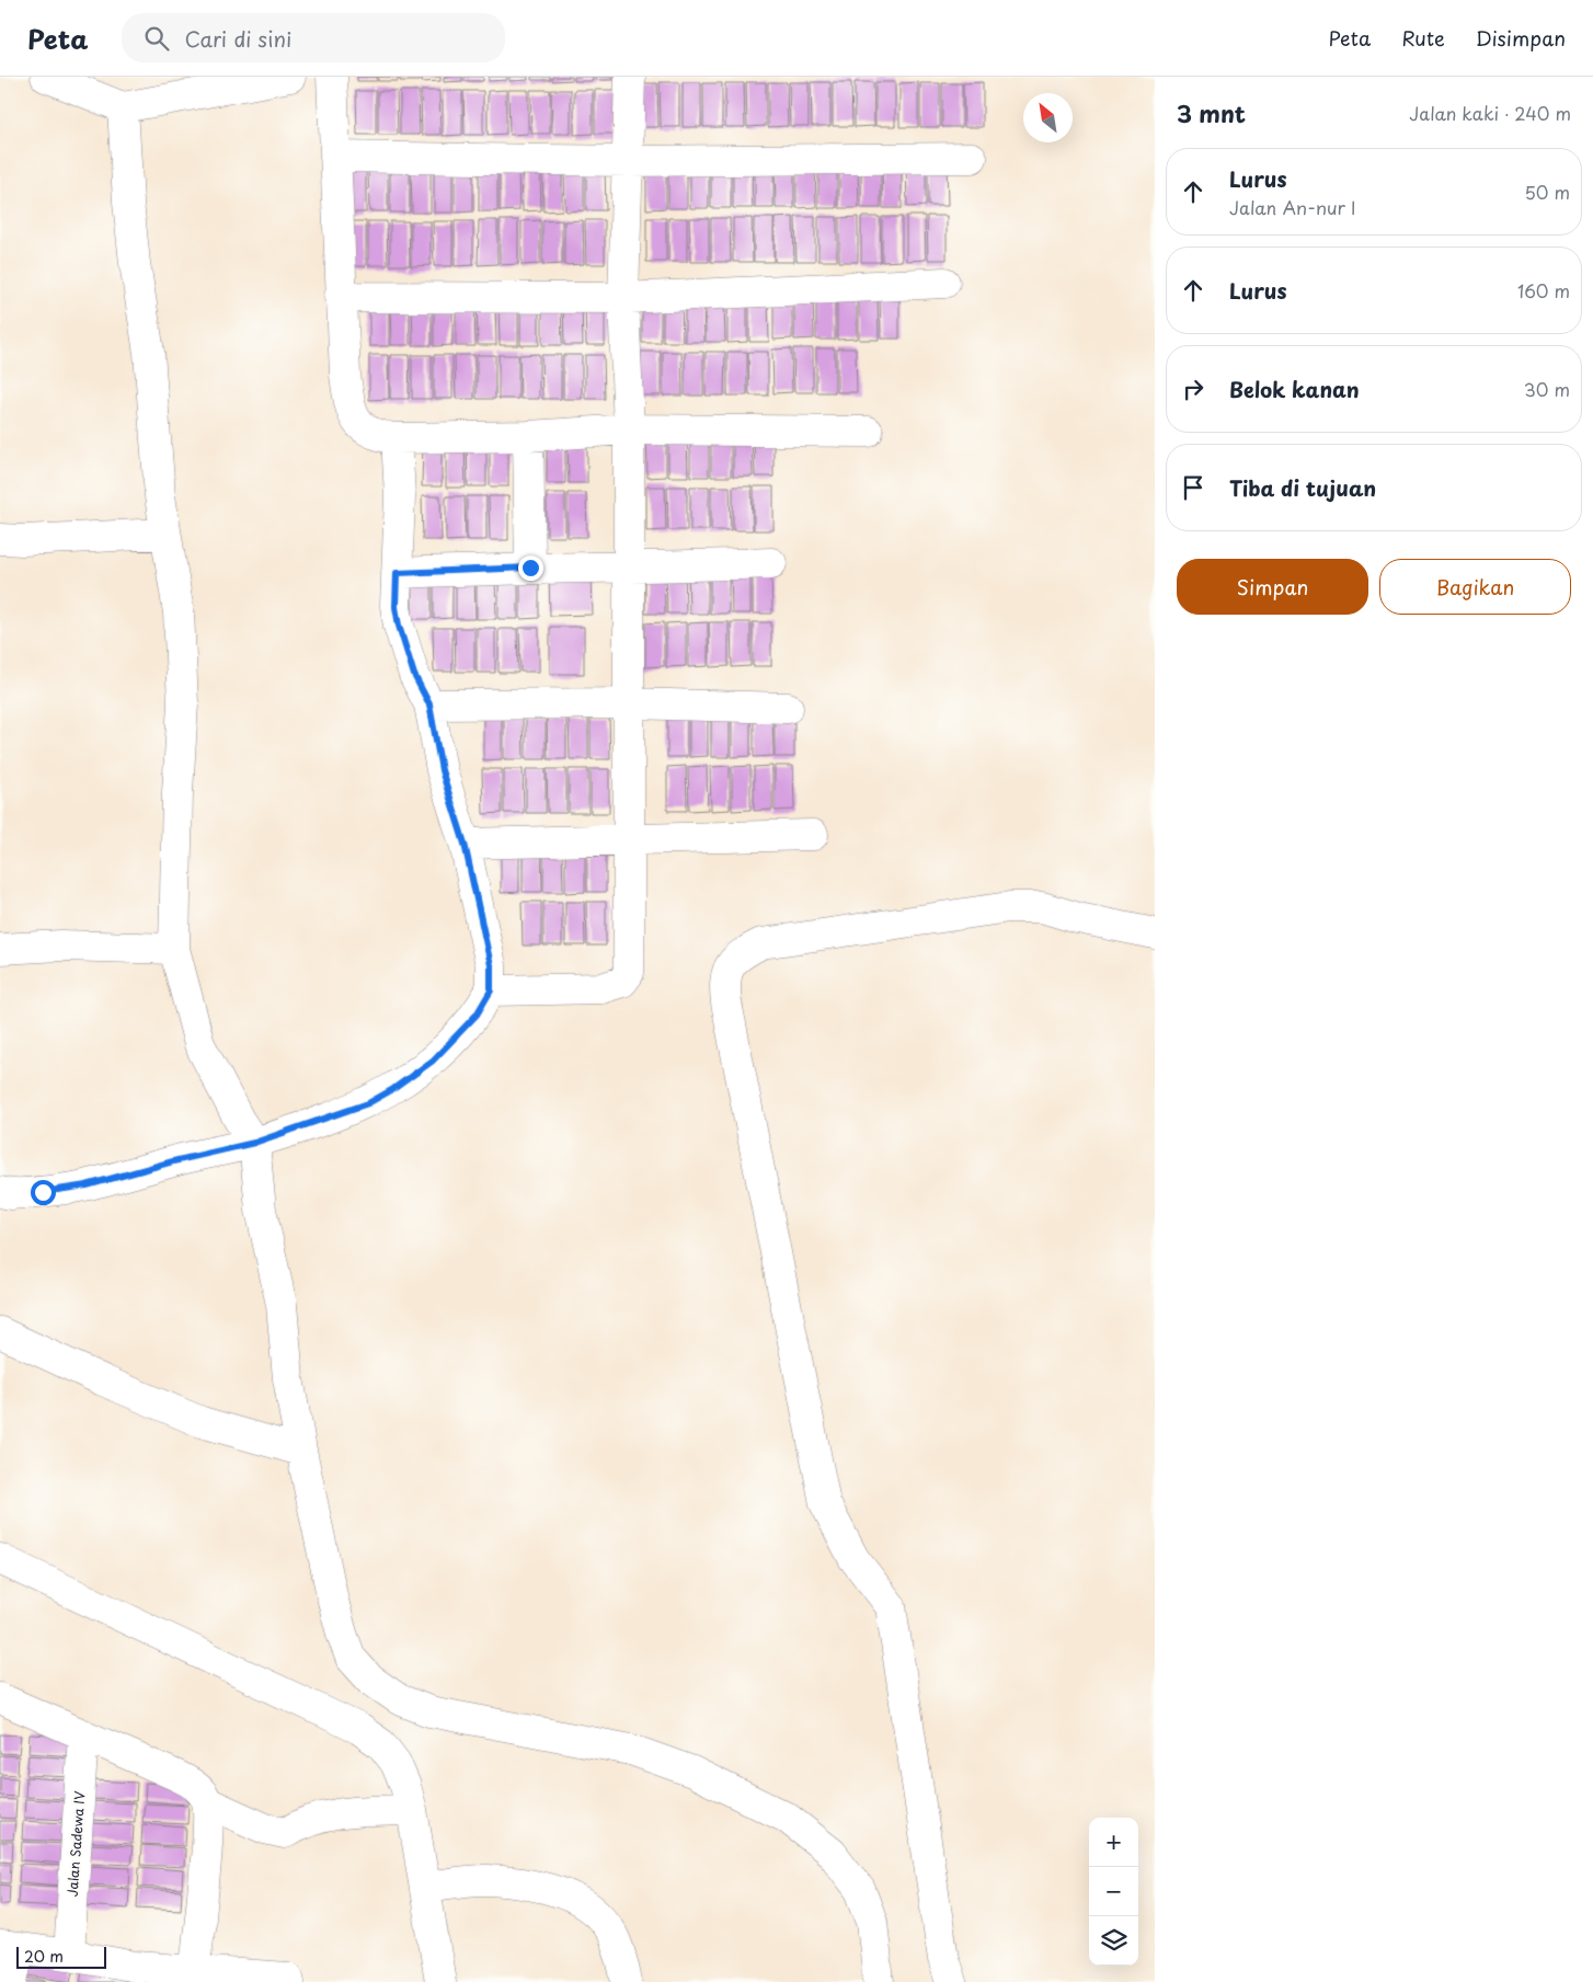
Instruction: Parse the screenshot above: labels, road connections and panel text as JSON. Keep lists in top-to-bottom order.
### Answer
{
  "streets": {
    "street": ["Jalan Sadewa IV"]
  },
  "scale_bar": "20 m",
  "north": "top left",
  "page": {
    "header": "Peta",
    "search": "Cari di sini",
    "nav": ["Peta", "Rute", "Disimpan"],
    "heading": ["3 mnt", "Jalan kaki · 240 m"],
    "list": [
      ["Lurus", "Jalan An-nur I", "50 m"],
      ["Lurus", "160 m"],
      ["Belok kanan", "30 m"],
      "Tiba di tujuan"
    ],
    "buttons": ["Simpan", "Bagikan"],
    "map_buttons": ["+", "−"],
    "scale": "20 m"
  }
}
